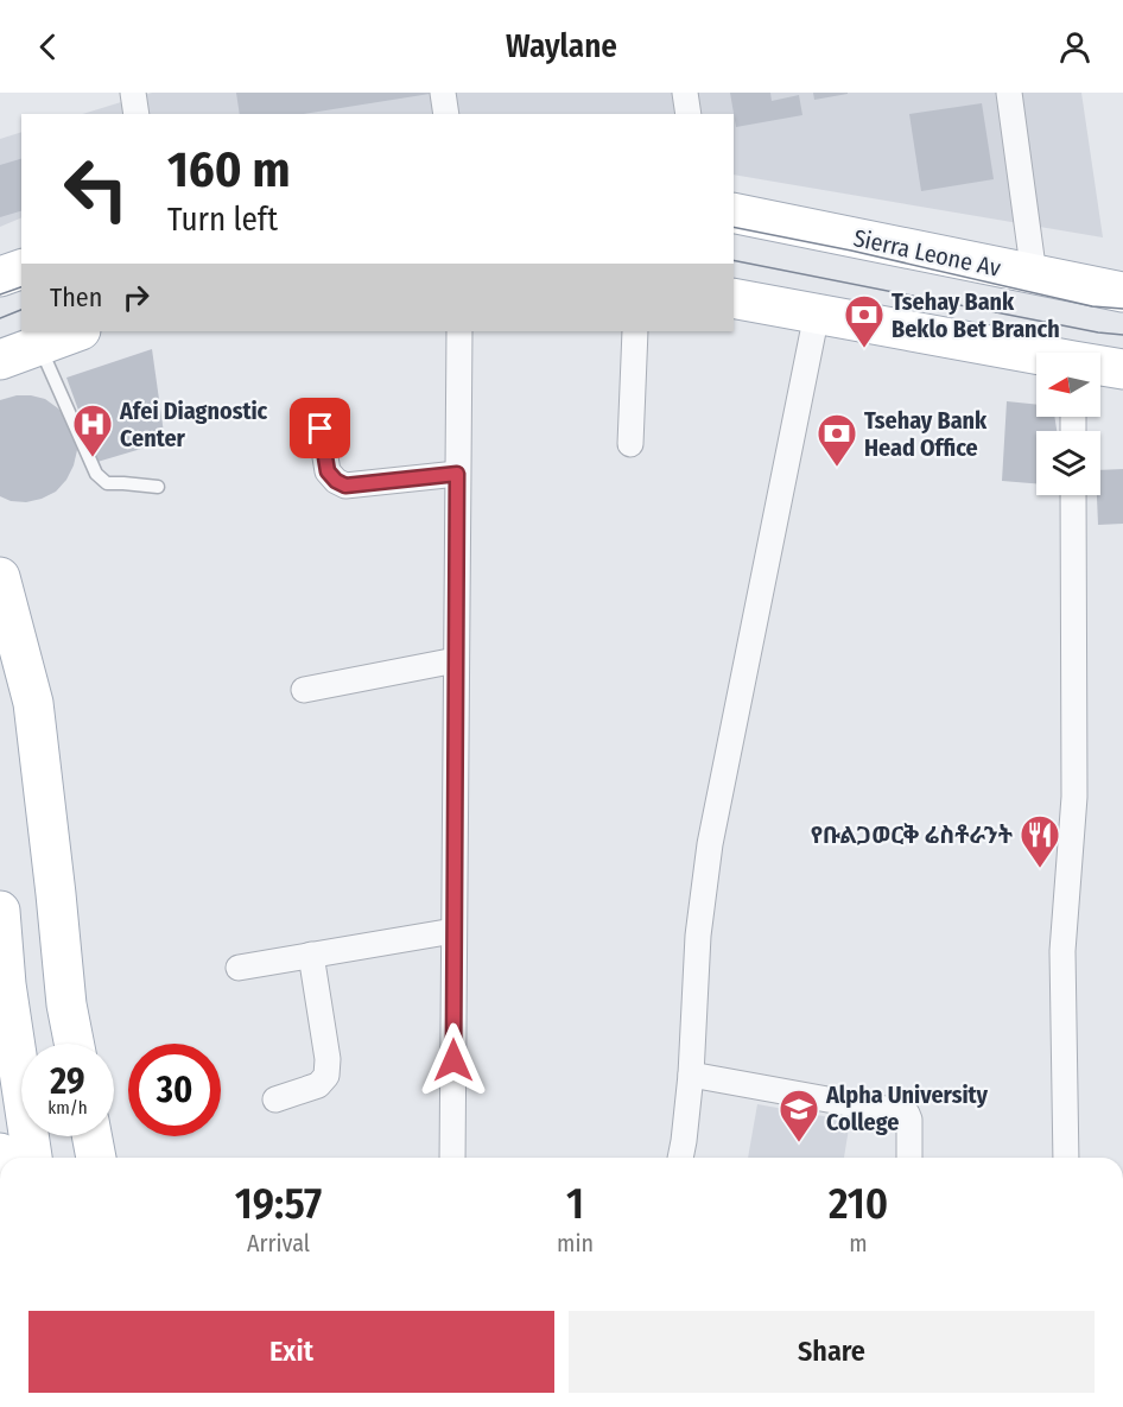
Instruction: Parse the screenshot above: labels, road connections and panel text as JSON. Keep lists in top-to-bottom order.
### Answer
{
  "streets": {
    "main road": ["Sierra Leone Av"]
  },
  "places": {
    "bank": ["Tsehay Bank Beklo Bet Branch", "Tsehay Bank Head Office"],
    "hospital": ["Afei Diagnostic Center"],
    "restaurant": ["የቡልጋወርቅ ሬስቶራንት"],
    "school or university": ["Alpha University College"]
  },
  "north": "left",
  "page": {
    "header": "Waylane",
    "turn": ["160 m", "Turn left"],
    "then": "Then",
    "speed": "29 km/h",
    "limit": "30",
    "eta": [
      "19:57",
      "Arrival",
      "1",
      "min",
      "210",
      "m"
    ],
    "buttons": ["Exit", "Share"]
  }
}
